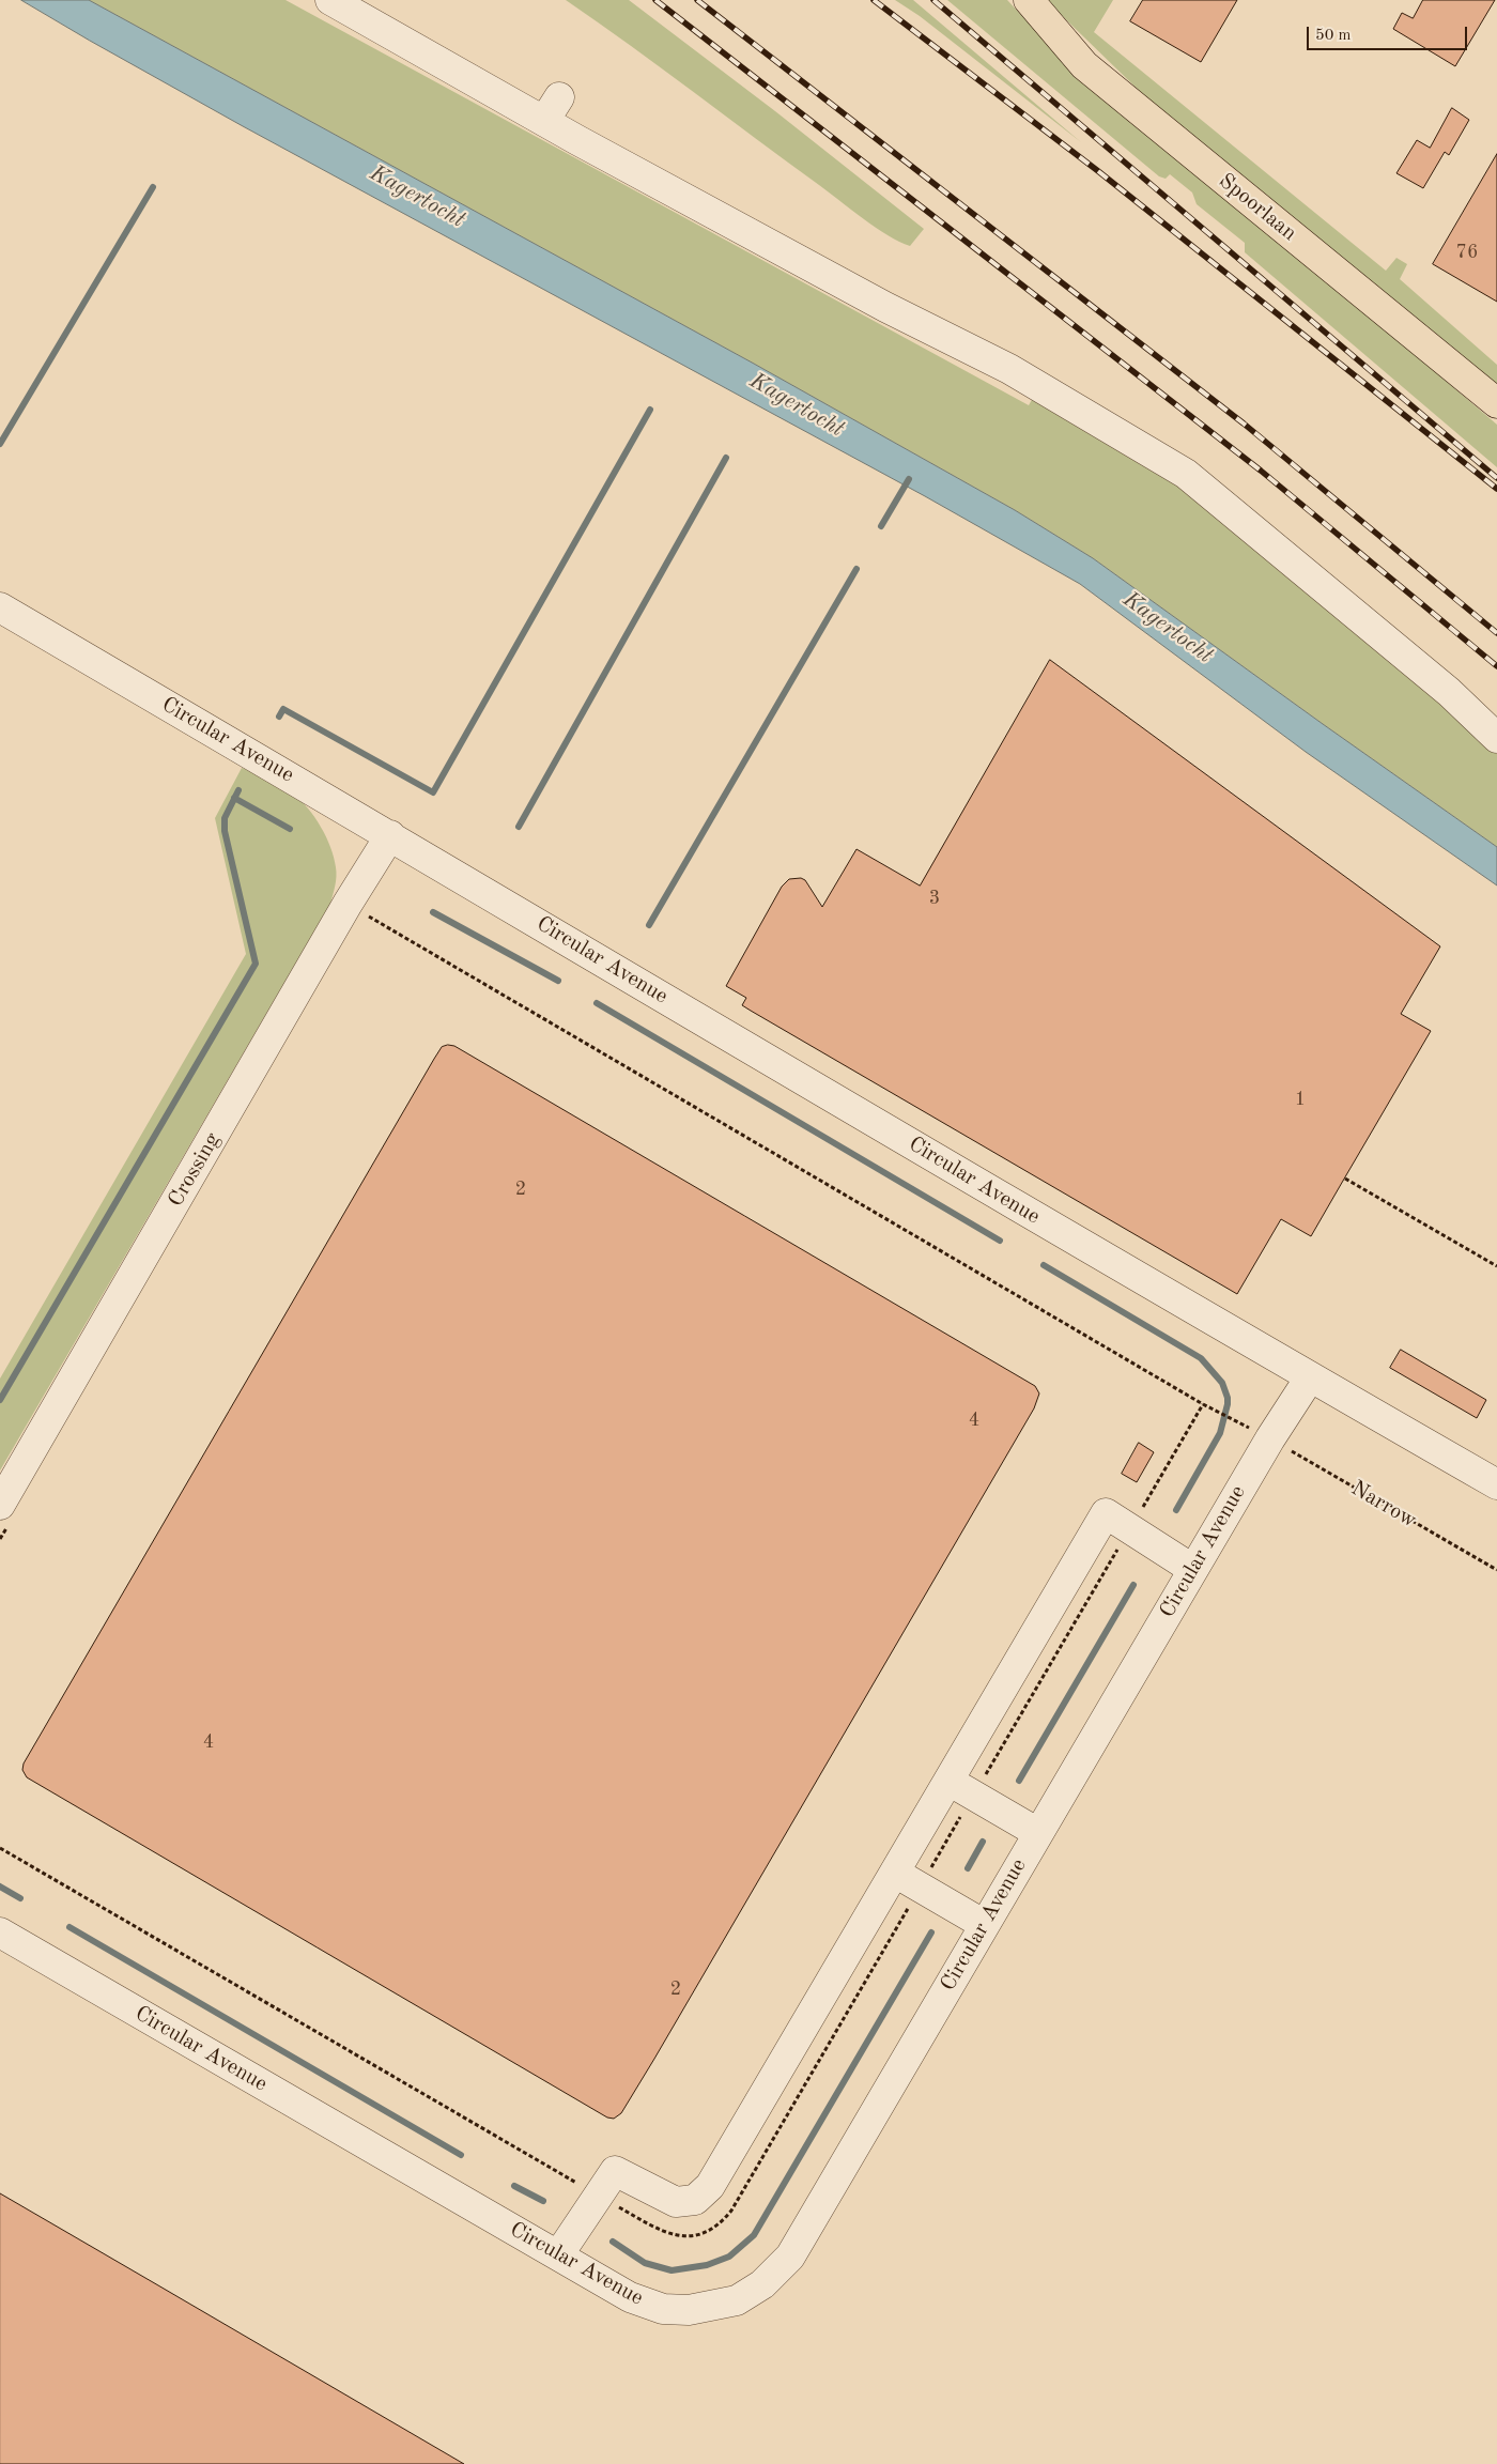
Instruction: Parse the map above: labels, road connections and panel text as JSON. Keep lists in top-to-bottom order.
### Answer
{
  "streets": {
    "main road": ["Spoorlaan"],
    "street": ["Circular Avenue", "Crossing"],
    "path": ["Narrow"]
  },
  "crossings": [
    ["Circular Avenue", "Crossing"],
    ["Circular Avenue", "Narrow"]
  ],
  "water": ["Kagertocht"],
  "house_numbers": [
    "76",
    "3",
    "1",
    "2",
    "4",
    "4",
    "2"
  ],
  "scale_bar": "50 m"
}
